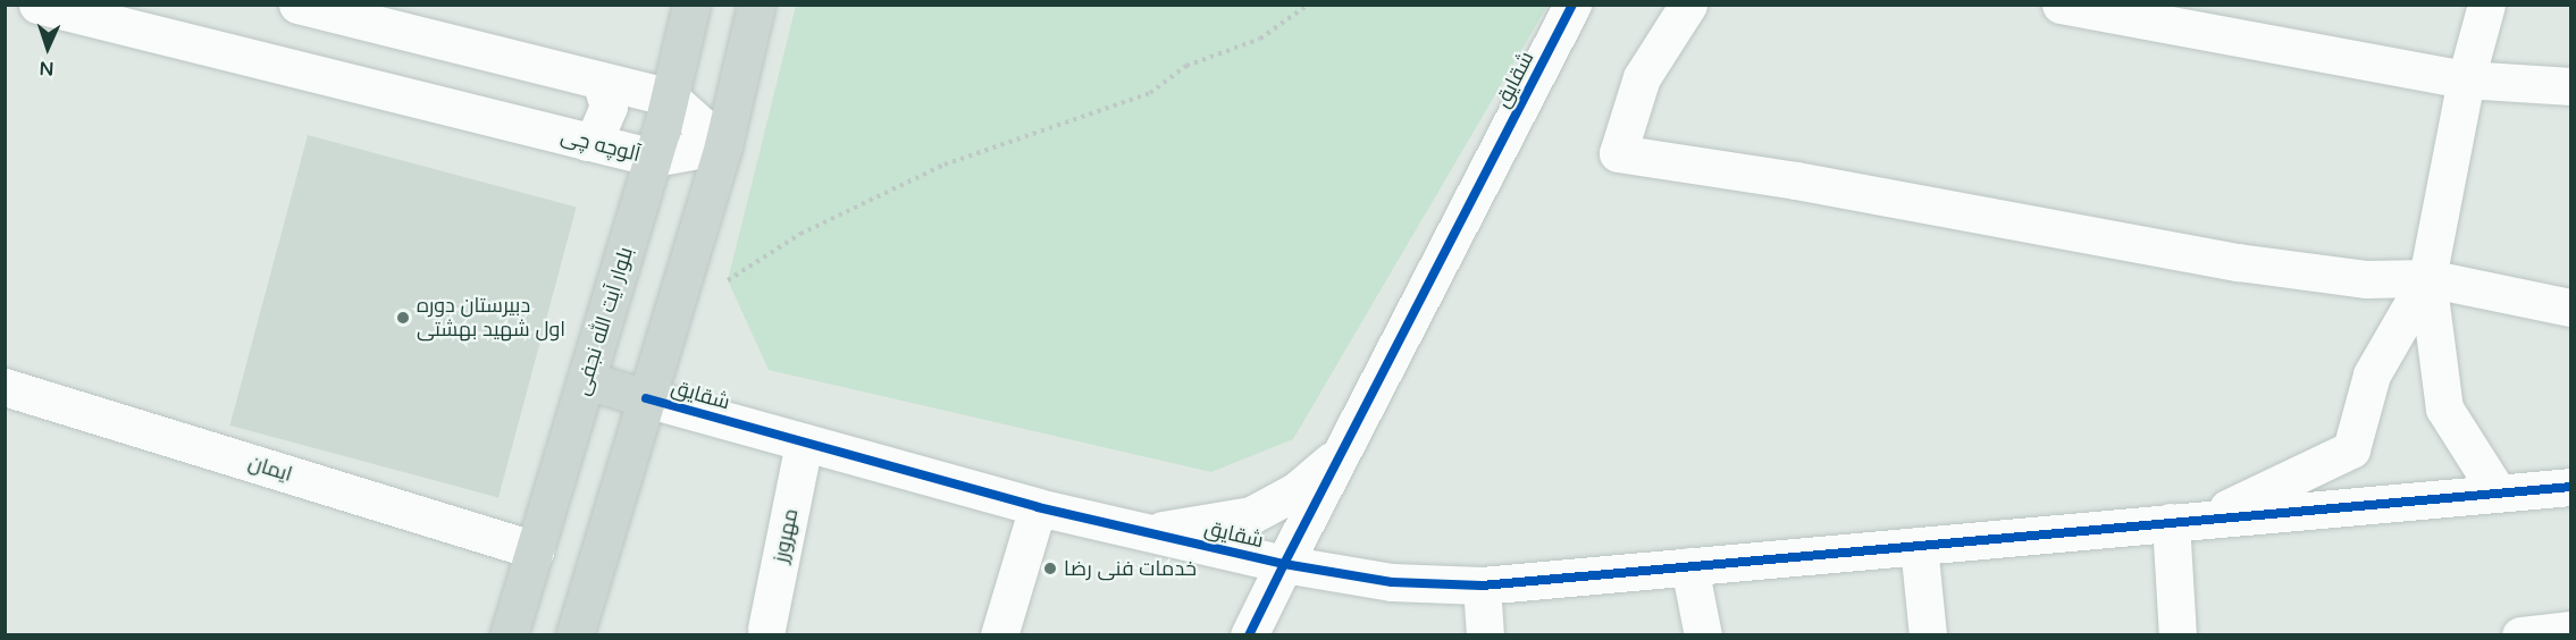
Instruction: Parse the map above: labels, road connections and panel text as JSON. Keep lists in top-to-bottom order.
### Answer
{
  "streets": {
    "main road": ["بلوار آیت الله نجفی"],
    "street": [
      "شقایق",
      "آلوچه چی",
      "ایمان",
      "مهرورز"
    ]
  },
  "crossings": [
    ["شقایق", "مهرورز"],
    ["آلوچه چی", "بلوار آیت الله نجفی"],
    ["بلوار آیت الله نجفی", "ایمان"]
  ],
  "places": ["دبیرستان دوره اول شهید بهشتی", "خدمات فنی رضا"],
  "north": "bottom"
}
